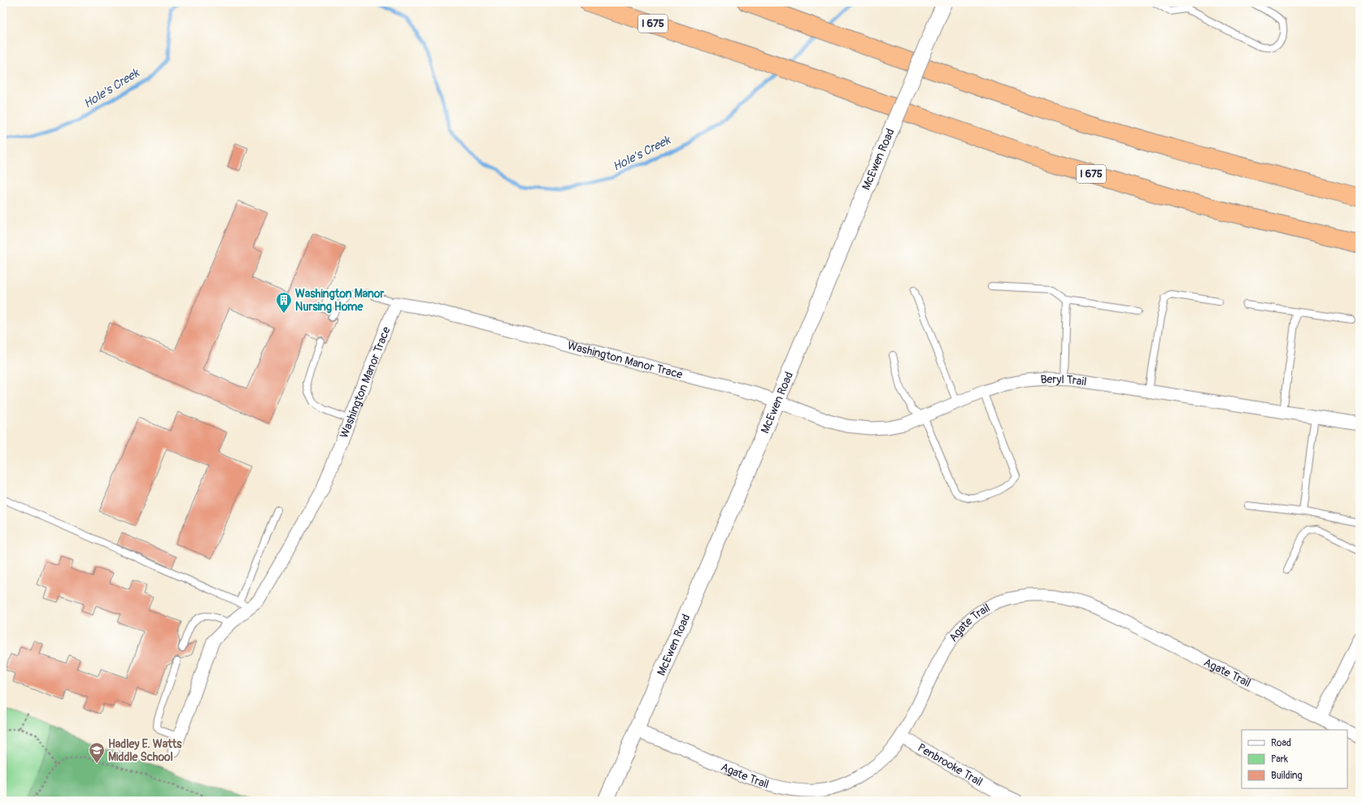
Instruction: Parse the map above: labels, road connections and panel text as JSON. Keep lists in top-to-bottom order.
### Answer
{
  "streets": {
    "highway": ["I 675"],
    "street": [
      "McEwen Road",
      "Washington Manor Trace",
      "Beryl Trail",
      "Agate Trail",
      "Penbrooke Trail"
    ]
  },
  "crossings": [
    ["McEwen Road", "Washington Manor Trace"],
    ["McEwen Road", "Beryl Trail"],
    ["McEwen Road", "Agate Trail"],
    ["Washington Manor Trace", "Beryl Trail"],
    ["Agate Trail", "Penbrooke Trail"]
  ],
  "water": ["Hole's Creek"],
  "places": {
    "building": ["Washington Manor Nursing Home"],
    "school or university": ["Hadley E. Watts Middle School"]
  },
  "legend": ["Road", "Park", "Building"]
}
